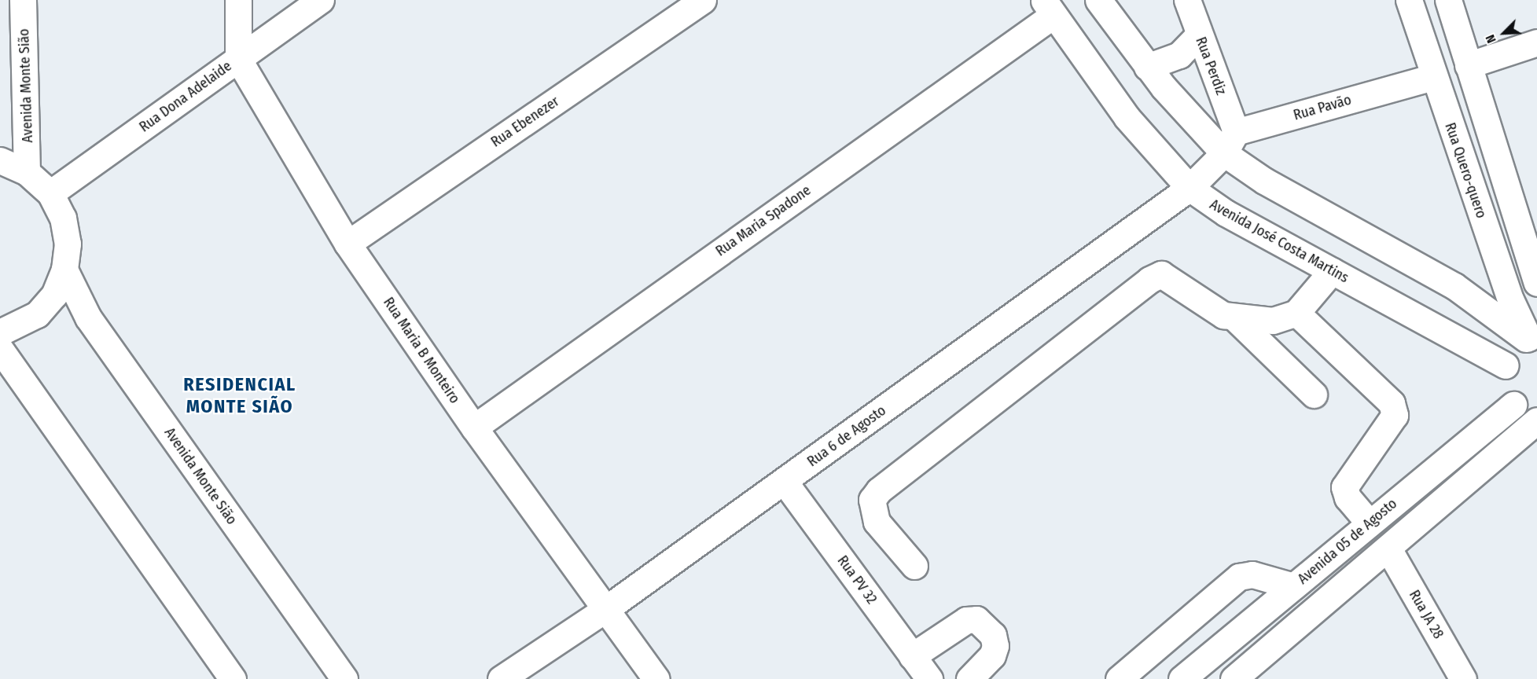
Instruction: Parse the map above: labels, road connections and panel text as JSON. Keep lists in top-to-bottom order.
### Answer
{
  "streets": {
    "street": [
      "Rua Perdiz",
      "Avenida Monte Sião",
      "Rua Dona Adelaide",
      "Rua Pavão",
      "Rua Ebenezer",
      "Rua Quero-quero",
      "Rua Maria Spadone",
      "Avenida José Costa Martins",
      "Rua Maria B Monteiro",
      "Rua 6 de Agosto",
      "Avenida 05 de Agosto",
      "Rua PV 32",
      "Rua JA 28"
    ]
  },
  "crossings": [
    ["Rua Perdiz", "Rua Pavão"],
    ["Rua Perdiz", "Rua 6 de Agosto"],
    ["Rua Dona Adelaide", "Rua Maria B Monteiro"],
    ["Rua Pavão", "Rua Quero-quero"],
    ["Rua Pavão", "Rua 6 de Agosto"],
    ["Rua Ebenezer", "Rua Maria B Monteiro"],
    ["Rua Maria Spadone", "Avenida José Costa Martins"],
    ["Rua Maria Spadone", "Rua Maria B Monteiro"],
    ["Avenida José Costa Martins", "Rua 6 de Agosto"],
    ["Rua Maria B Monteiro", "Rua 6 de Agosto"],
    ["Rua 6 de Agosto", "Rua PV 32"]
  ],
  "districts": ["RESIDENCIAL MONTE SIÃO"],
  "north": "bottom left"
}
